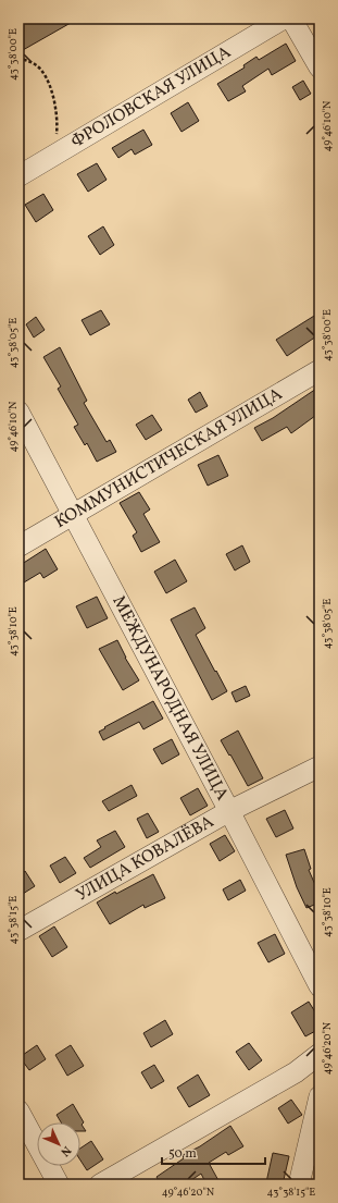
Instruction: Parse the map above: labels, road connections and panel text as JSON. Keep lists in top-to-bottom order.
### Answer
{
  "streets": {
    "street": [
      "ФРОЛОВСКАЯ УЛИЦА",
      "КОММУНИСТИЧЕСКАЯ УЛИЦА",
      "МЕЖДУНАРОДНАЯ УЛИЦА",
      "УЛИЦА КОВАЛЁВА"
    ]
  },
  "crossings": [
    ["КОММУНИСТИЧЕСКАЯ УЛИЦА", "МЕЖДУНАРОДНАЯ УЛИЦА"],
    ["МЕЖДУНАРОДНАЯ УЛИЦА", "УЛИЦА КОВАЛЁВА"]
  ],
  "scale_bar": "50 m",
  "north": "bottom right",
  "coordinates": [
    "43°38'00\"E",
    "49°46'10\"N",
    "43°38'05\"E",
    "43°38'10\"E",
    "43°38'15\"E",
    "49°46'20\"N"
  ]
}
